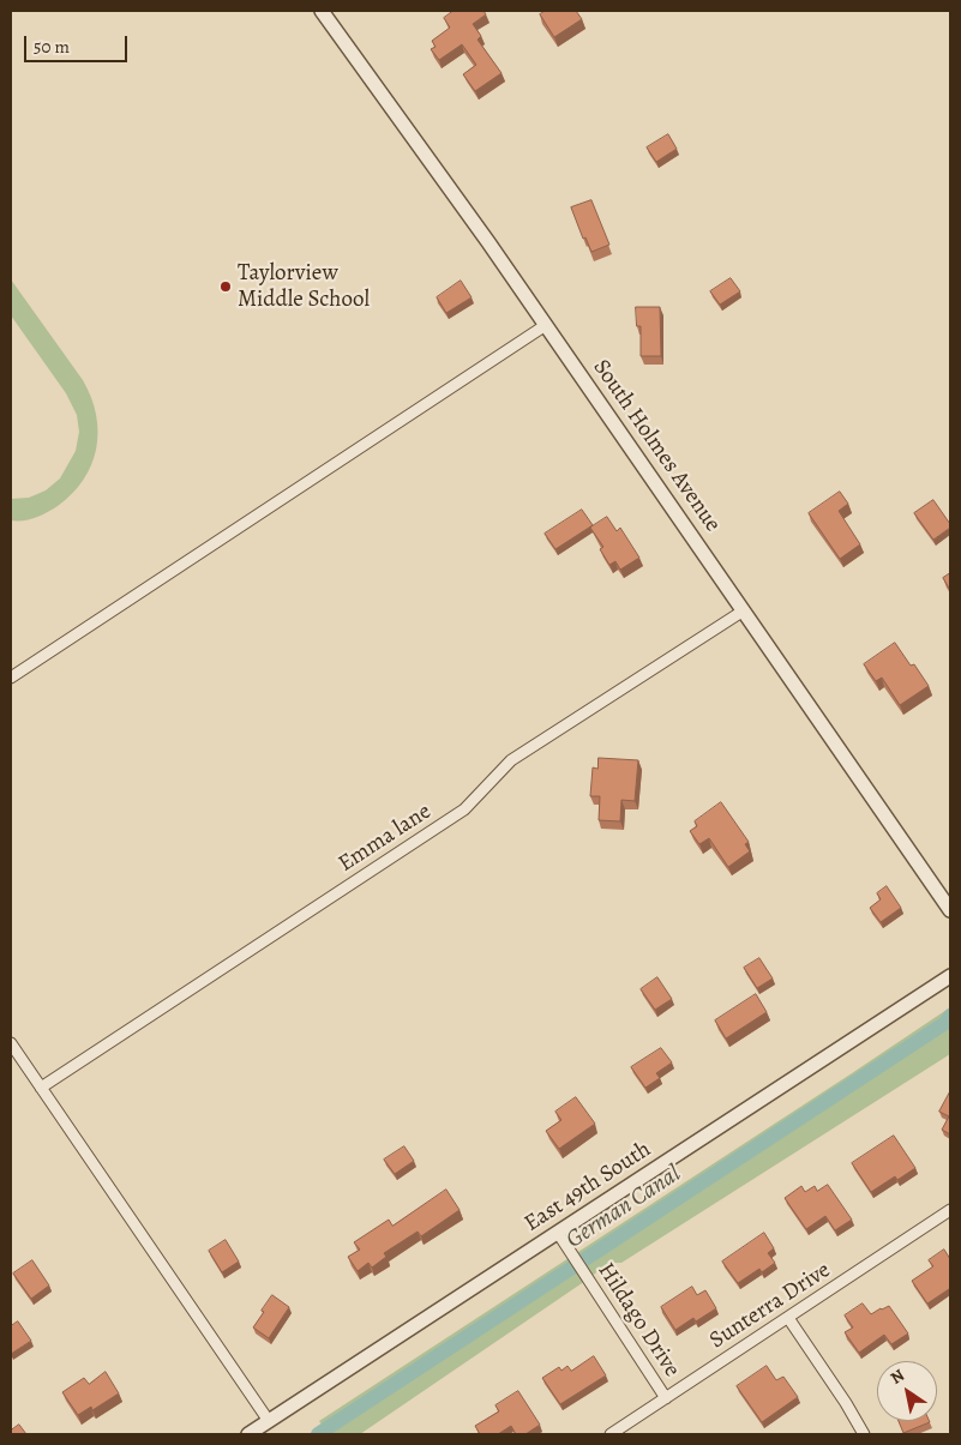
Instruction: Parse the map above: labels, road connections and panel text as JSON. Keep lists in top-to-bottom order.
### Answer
{
  "streets": {
    "street": [
      "South Holmes Avenue",
      "Emma lane",
      "East 49th South",
      "Sunterra Drive",
      "Hildago Drive"
    ]
  },
  "crossings": [
    ["South Holmes Avenue", "Emma lane"],
    ["East 49th South", "Hildago Drive"],
    ["Sunterra Drive", "Hildago Drive"]
  ],
  "water": ["German Canal"],
  "places": ["Taylorview Middle School"],
  "scale_bar": "50 m",
  "north": "top left"
}
